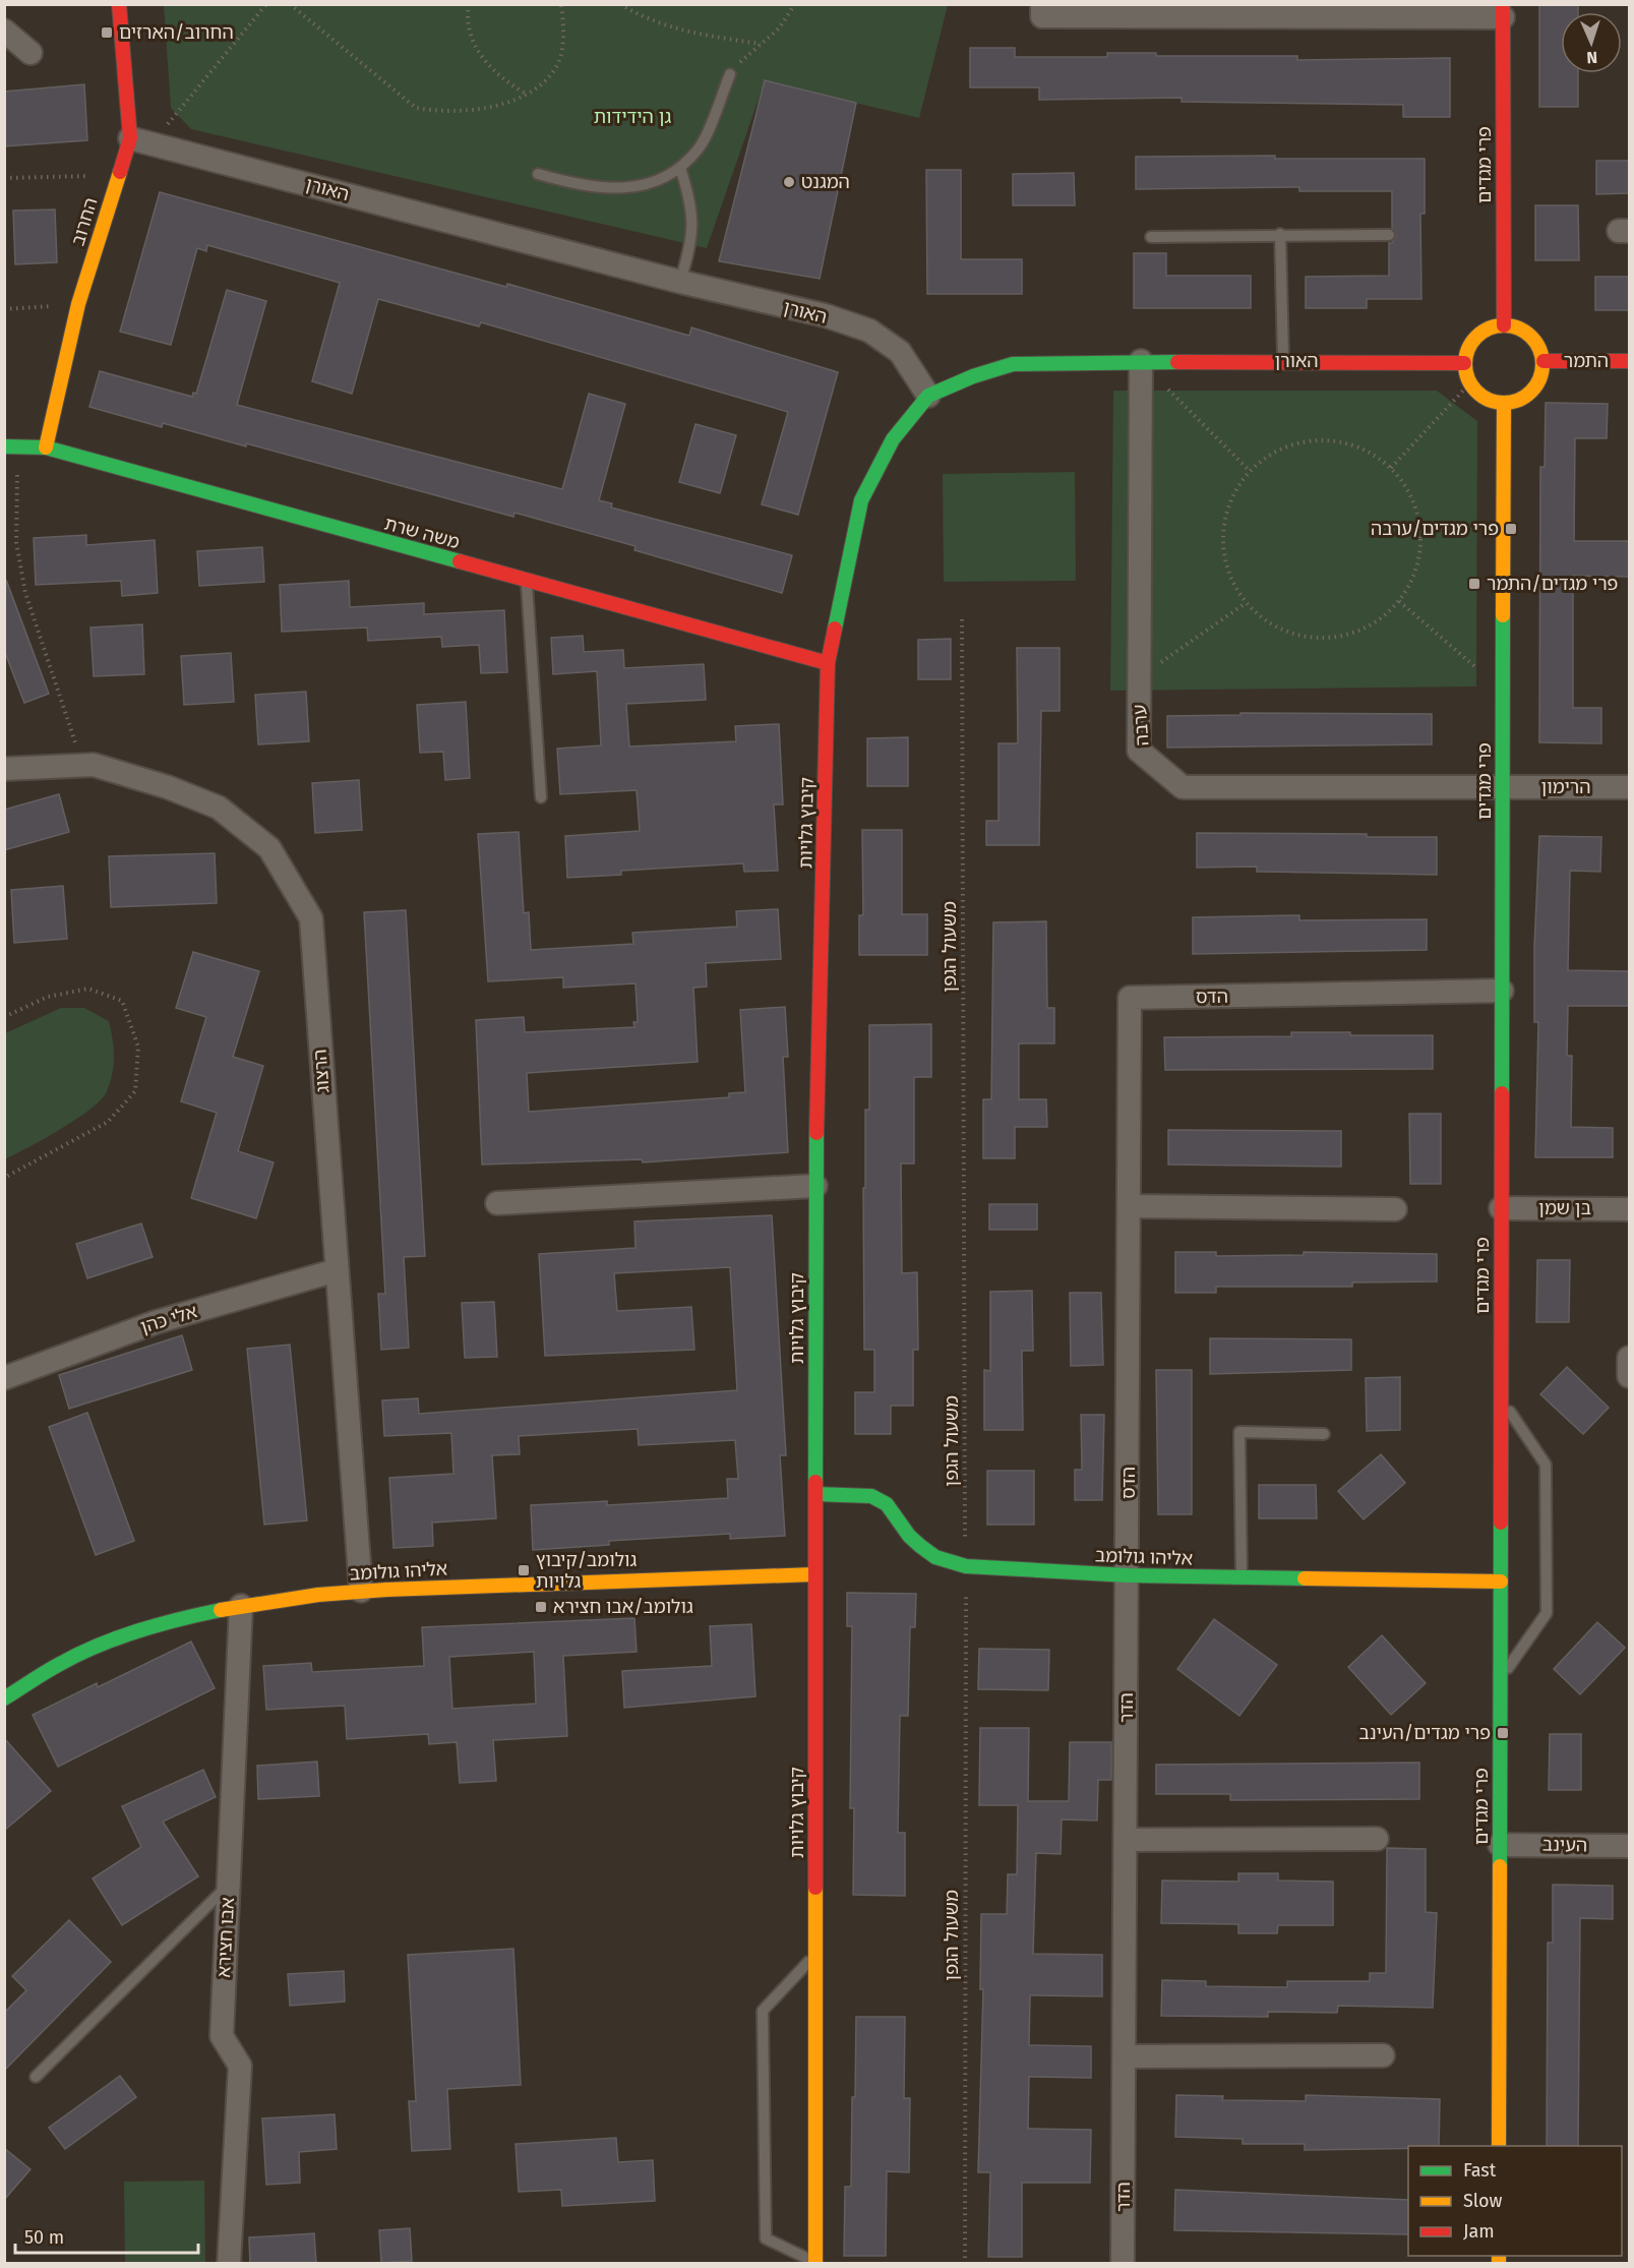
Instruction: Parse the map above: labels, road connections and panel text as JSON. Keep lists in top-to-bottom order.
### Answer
{
  "streets": {
    "street": [
      "פרי מגדים",
      "האורן",
      "החרוב",
      "התמר",
      "משה שרת",
      "ערבה",
      "הרימון",
      "קיבוץ גלויות",
      "הדס",
      "הרצוג",
      "בן שמן",
      "אלי כהן",
      "אליהו גולומב",
      "הדר",
      "העינב",
      "אבו חצירא"
    ],
    "path": ["משעול הגפן"]
  },
  "crossings": [
    ["פרי מגדים", "האורן"],
    ["פרי מגדים", "התמר"],
    ["פרי מגדים", "ערבה"],
    ["פרי מגדים", "הרימון"],
    ["פרי מגדים", "הדס"],
    ["פרי מגדים", "בן שמן"],
    ["פרי מגדים", "אליהו גולומב"],
    ["פרי מגדים", "העינב"],
    ["האורן", "החרוב"],
    ["האורן", "התמר"],
    ["האורן", "ערבה"],
    ["האורן", "קיבוץ גלויות"],
    ["החרוב", "משה שרת"],
    ["משה שרת", "קיבוץ גלויות"],
    ["ערבה", "הרימון"],
    ["קיבוץ גלויות", "אליהו גולומב"],
    ["משעול הגפן", "אליהו גולומב"],
    ["הדס", "אליהו גולומב"],
    ["הדס", "הדר"],
    ["הרצוג", "אלי כהן"],
    ["הרצוג", "אליהו גולומב"],
    ["אליהו גולומב", "הדר"],
    ["אליהו גולומב", "אבו חצירא"]
  ],
  "parks": ["גן הידידות"],
  "places": {
    "transit": [
      "החרוב/הארזים",
      "פרי מגדים/ערבה",
      "פרי מגדים/התמר",
      "גולומב/קיבוץ גלויות",
      "גולומב/אבו חצירא",
      "פרי מגדים/העינב"
    ],
    "other": ["המגנט"]
  },
  "legend": ["Fast", "Slow", "Jam"],
  "scale_bar": "50 m",
  "north": "bottom"
}
